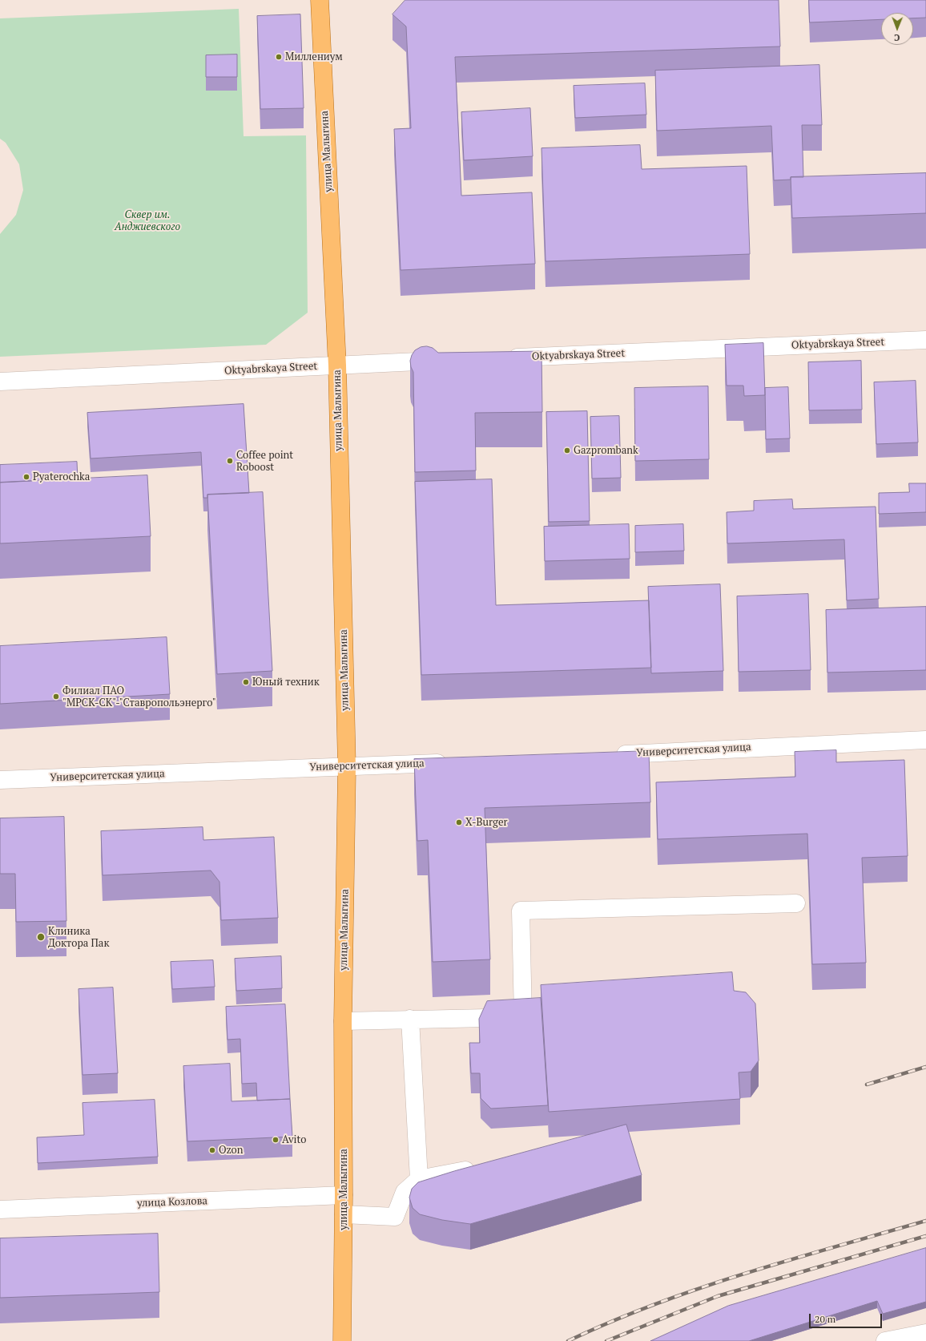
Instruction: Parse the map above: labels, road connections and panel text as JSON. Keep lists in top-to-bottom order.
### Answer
{
  "streets": {
    "main road": ["улица Малыгина"],
    "street": ["Oktyabrskaya Street", "Университетская улица", "улица Козлова"]
  },
  "crossings": [
    ["улица Малыгина", "Oktyabrskaya Street"],
    ["улица Малыгина", "Университетская улица"],
    ["улица Малыгина", "улица Козлова"]
  ],
  "parks": ["Сквер им. Анджиевского"],
  "places": [
    "Миллениум",
    "Gazprombank",
    "Coffee point Roboost",
    "Pyaterochka",
    "Юный техник",
    "Филиал ПАО \"МРСК-СК\"-\"Ставропольэнерго\"",
    "X-Burger",
    "Клиника Доктора Пак",
    "Avito",
    "Ozon"
  ],
  "scale_bar": "20 m",
  "north": "bottom"
}
